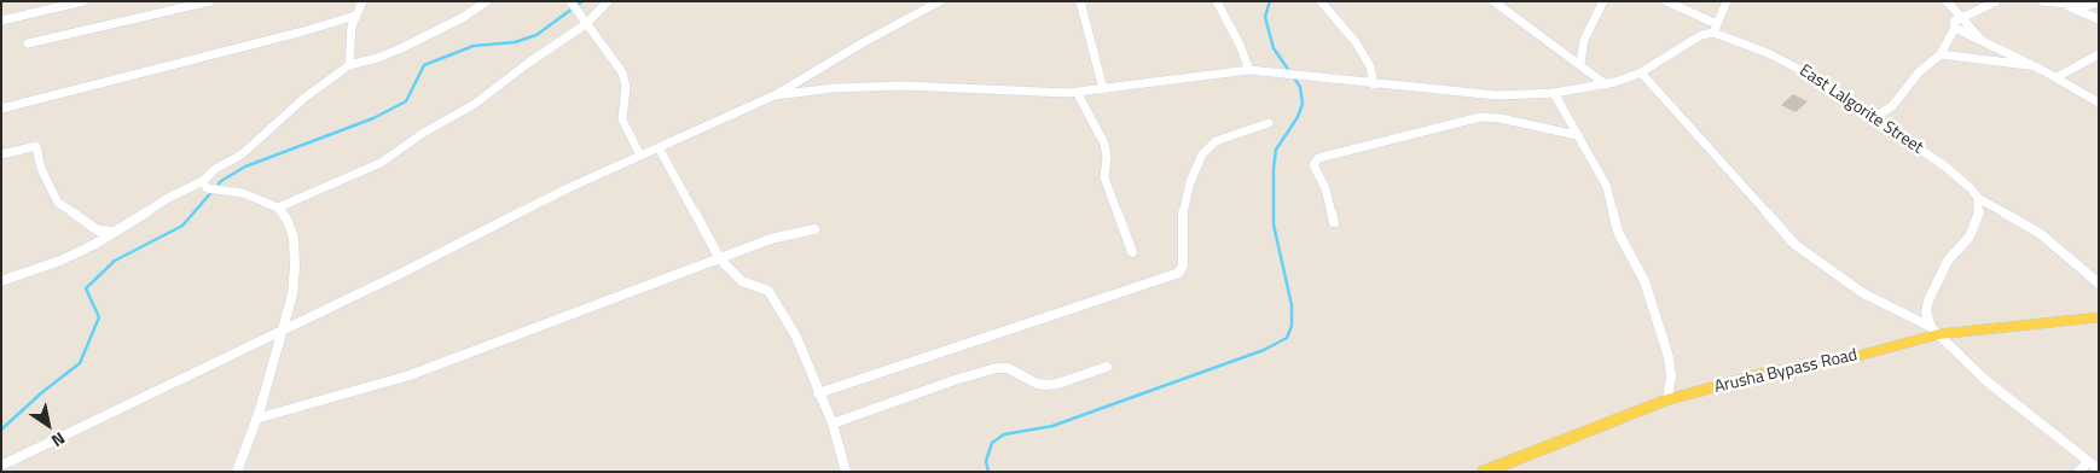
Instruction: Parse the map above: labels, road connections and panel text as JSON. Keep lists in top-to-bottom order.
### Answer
{
  "streets": {
    "main road": ["Arusha Bypass Road"],
    "street": ["East Lalgorite Street"]
  },
  "north": "bottom right"
}
